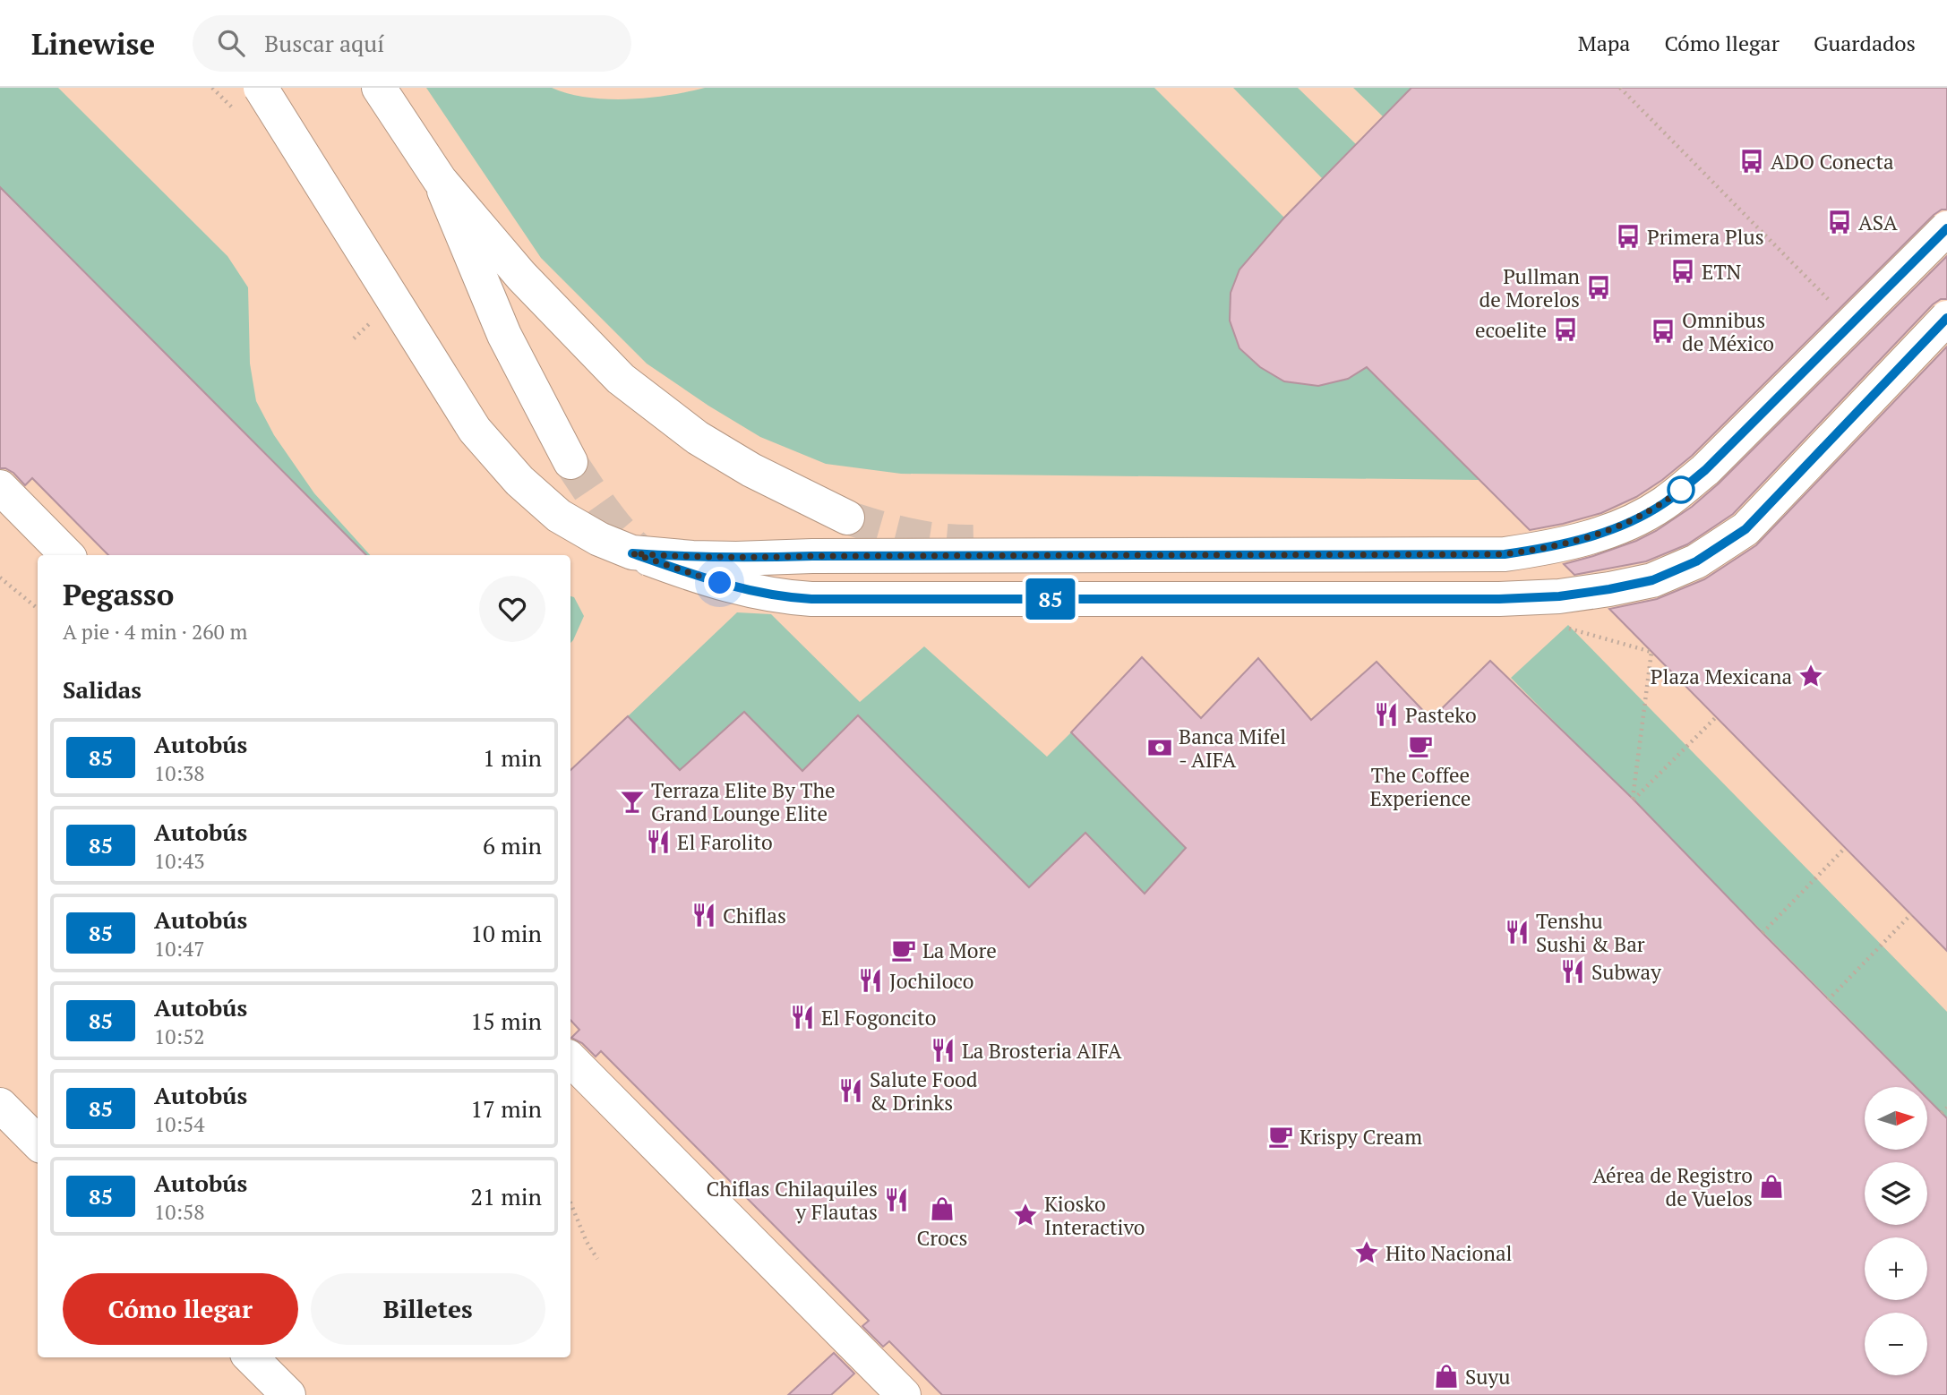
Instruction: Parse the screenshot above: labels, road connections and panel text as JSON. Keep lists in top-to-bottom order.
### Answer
{
  "places": {
    "bus stop": [
      "ADO Conecta",
      "ASA",
      "Primera Plus",
      "ETN",
      "Pullman de Morelos",
      "ecoelite",
      "Omnibus de México"
    ],
    "place": ["Plaza Mexicana", "Kiosko Interactivo", "Hito Nacional"],
    "restaurant": [
      "Pasteko",
      "El Farolito",
      "Chiflas",
      "Tenshu Sushi & Bar",
      "Subway",
      "Jochiloco",
      "El Fogoncito",
      "La Brosteria AIFA",
      "Salute Food & Drinks",
      "Chiflas Chilaquiles y Flautas"
    ],
    "cafe": ["The Coffee Experience", "La More", "Krispy Cream"],
    "bank": ["Banca Mifel - AIFA"],
    "bar": ["Terraza Elite By The Grand Lounge Elite"],
    "shop": ["Aérea de Registro de Vuelos", "Crocs", "Suyu"]
  },
  "lines": ["bus line 85"],
  "north": "right",
  "page": {
    "header": "Linewise",
    "search": "Buscar aquí",
    "nav": ["Mapa", "Cómo llegar", "Guardados"],
    "on_map": "85",
    "heading": [
      ["Pegasso", "A pie · 4 min · 260 m"],
      "Salidas"
    ],
    "list": [
      {
        "mark": "85",
        "name": "Autobús",
        "note": "10:38",
        "value": "1 min"
      },
      {
        "mark": "85",
        "name": "Autobús",
        "note": "10:43",
        "value": "6 min"
      },
      {
        "mark": "85",
        "name": "Autobús",
        "note": "10:47",
        "value": "10 min"
      },
      {
        "mark": "85",
        "name": "Autobús",
        "note": "10:52",
        "value": "15 min"
      },
      {
        "mark": "85",
        "name": "Autobús",
        "note": "10:54",
        "value": "17 min"
      },
      {
        "mark": "85",
        "name": "Autobús",
        "note": "10:58",
        "value": "21 min"
      }
    ],
    "map_buttons": ["+", "−"],
    "buttons": ["Cómo llegar", "Billetes"]
  }
}
